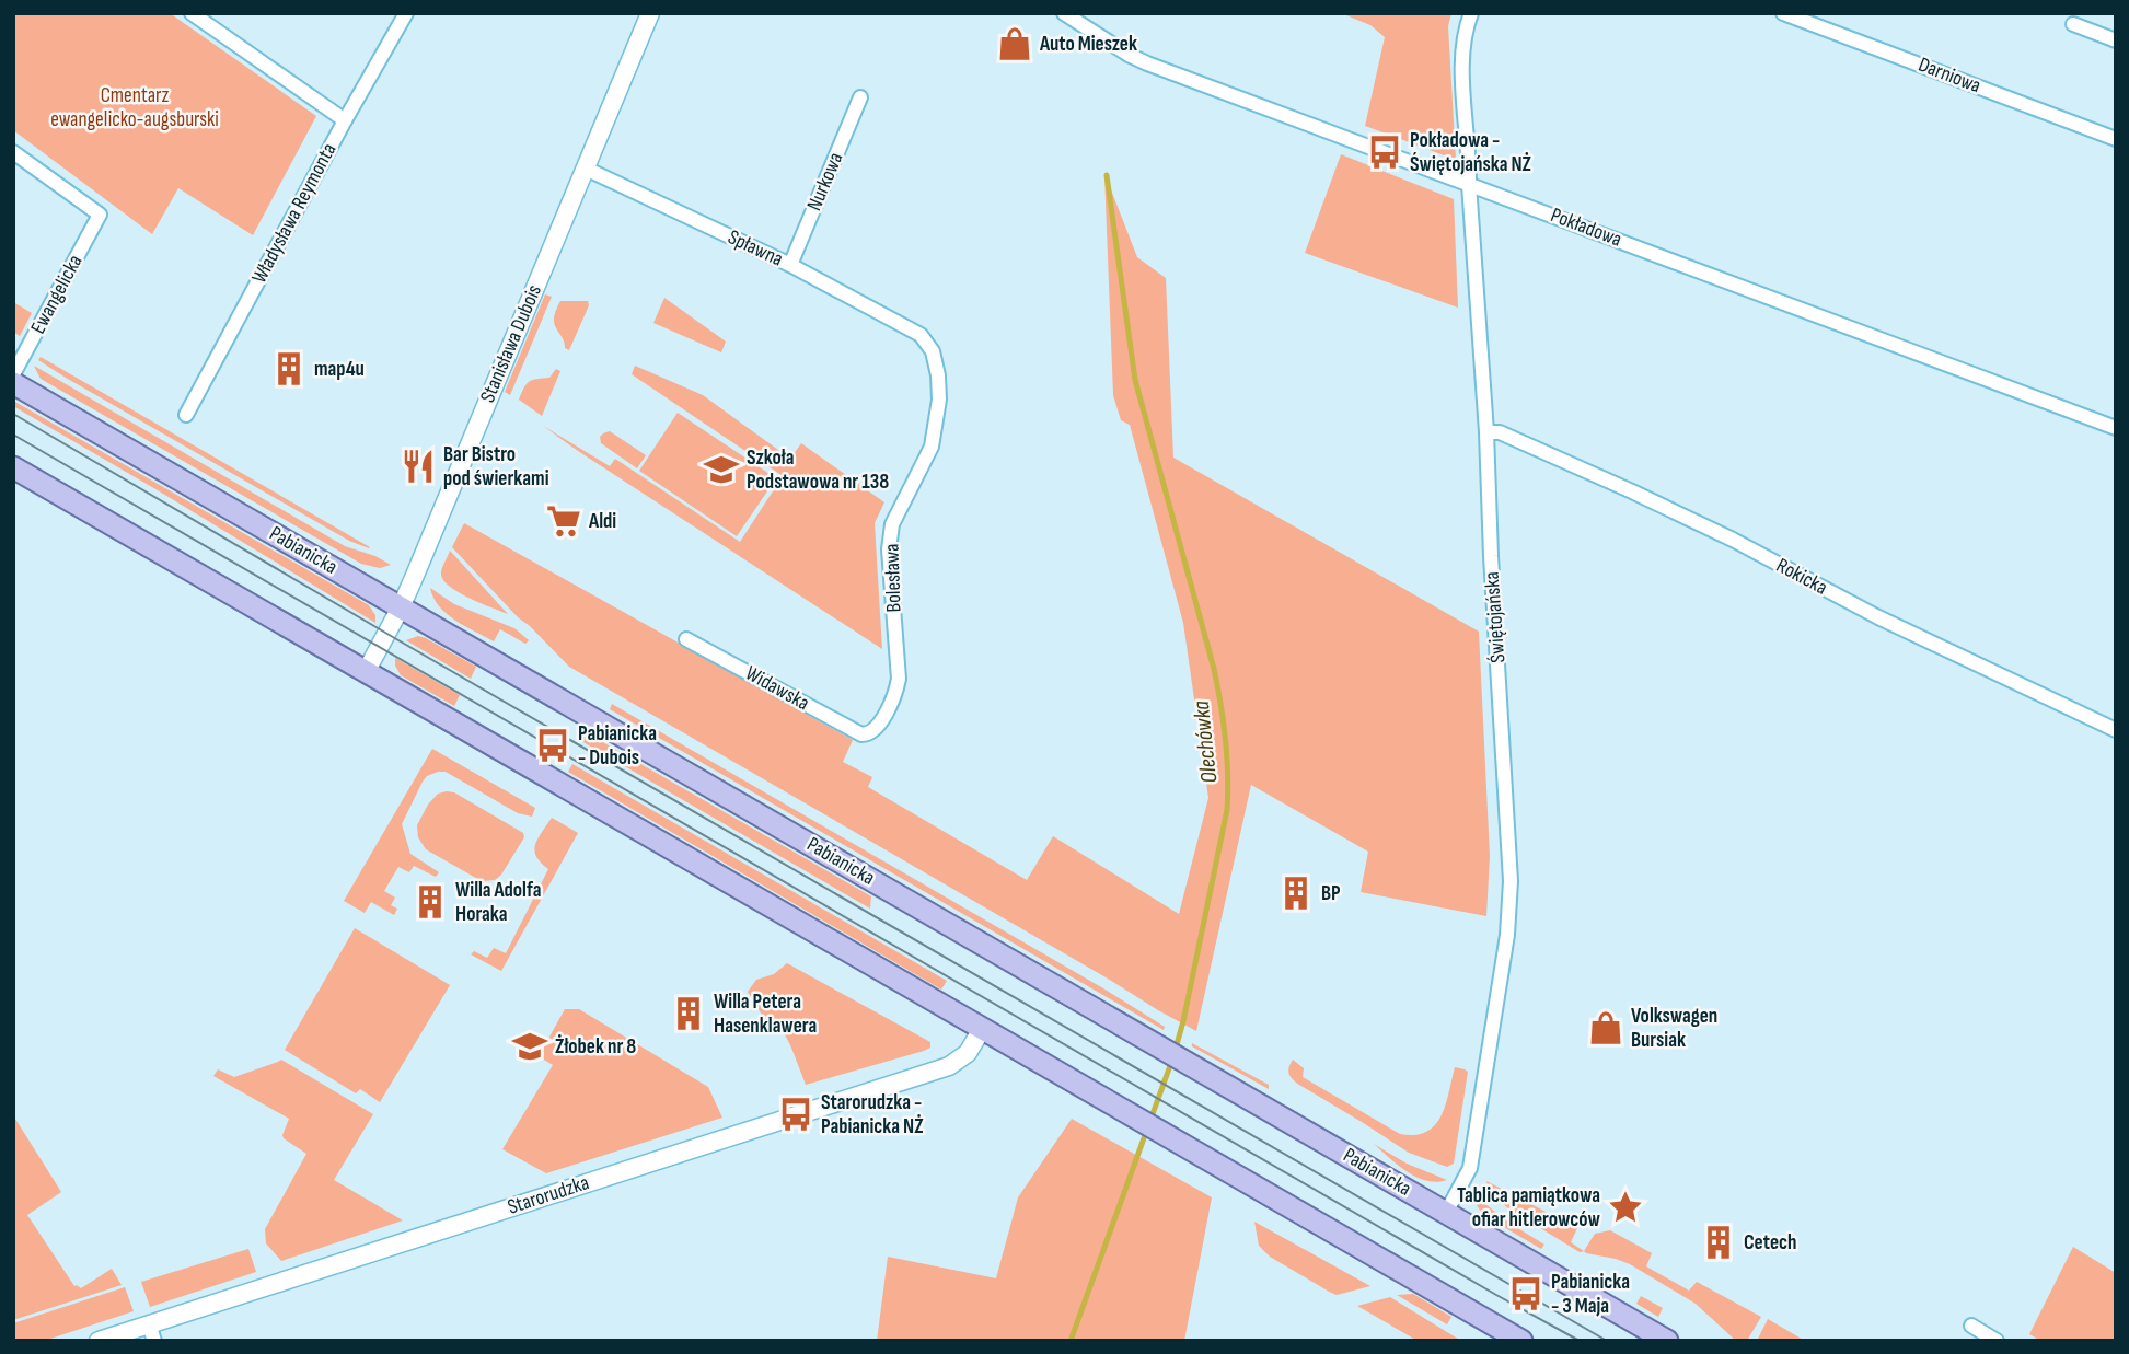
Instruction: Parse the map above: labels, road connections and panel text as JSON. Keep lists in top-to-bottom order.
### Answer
{
  "streets": {
    "main road": ["Pabianicka"],
    "street": [
      "Darniowa",
      "Nurkowa",
      "Władysława Reymonta",
      "Pokładowa",
      "Spławna",
      "Ewangelicka",
      "Stanisława Dubois",
      "Rokicka",
      "Bolesława",
      "Świętojańska",
      "Widawska",
      "Starorudzka"
    ]
  },
  "crossings": [
    ["Nurkowa", "Spławna"],
    ["Pokładowa", "Świętojańska"],
    ["Spławna", "Stanisława Dubois"],
    ["Spławna", "Bolesława"],
    ["Stanisława Dubois", "Pabianicka"],
    ["Pabianicka", "Świętojańska"],
    ["Rokicka", "Świętojańska"],
    ["Bolesława", "Widawska"]
  ],
  "water": ["Olechówka"],
  "parks": ["Cmentarz ewangelicko-augsburski"],
  "places": {
    "shop": ["Auto Mieszek", "Volkswagen Bursiak"],
    "bus stop": [
      "Pokładowa - Świętojańska NŻ",
      "Pabianicka - Dubois",
      "Starorudzka - Pabianicka NŻ",
      "Pabianicka - 3 Maja"
    ],
    "building": [
      "map4u",
      "BP",
      "Willa Adolfa Horaka",
      "Willa Petera Hasenklawera",
      "Cetech"
    ],
    "restaurant": ["Bar Bistro pod świerkami"],
    "school or university": ["Szkoła Podstawowa nr 138", "Żłobek nr 8"],
    "supermarket": ["Aldi"],
    "place": ["Tablica pamiątkowa ofiar hitlerowców"]
  }
}
